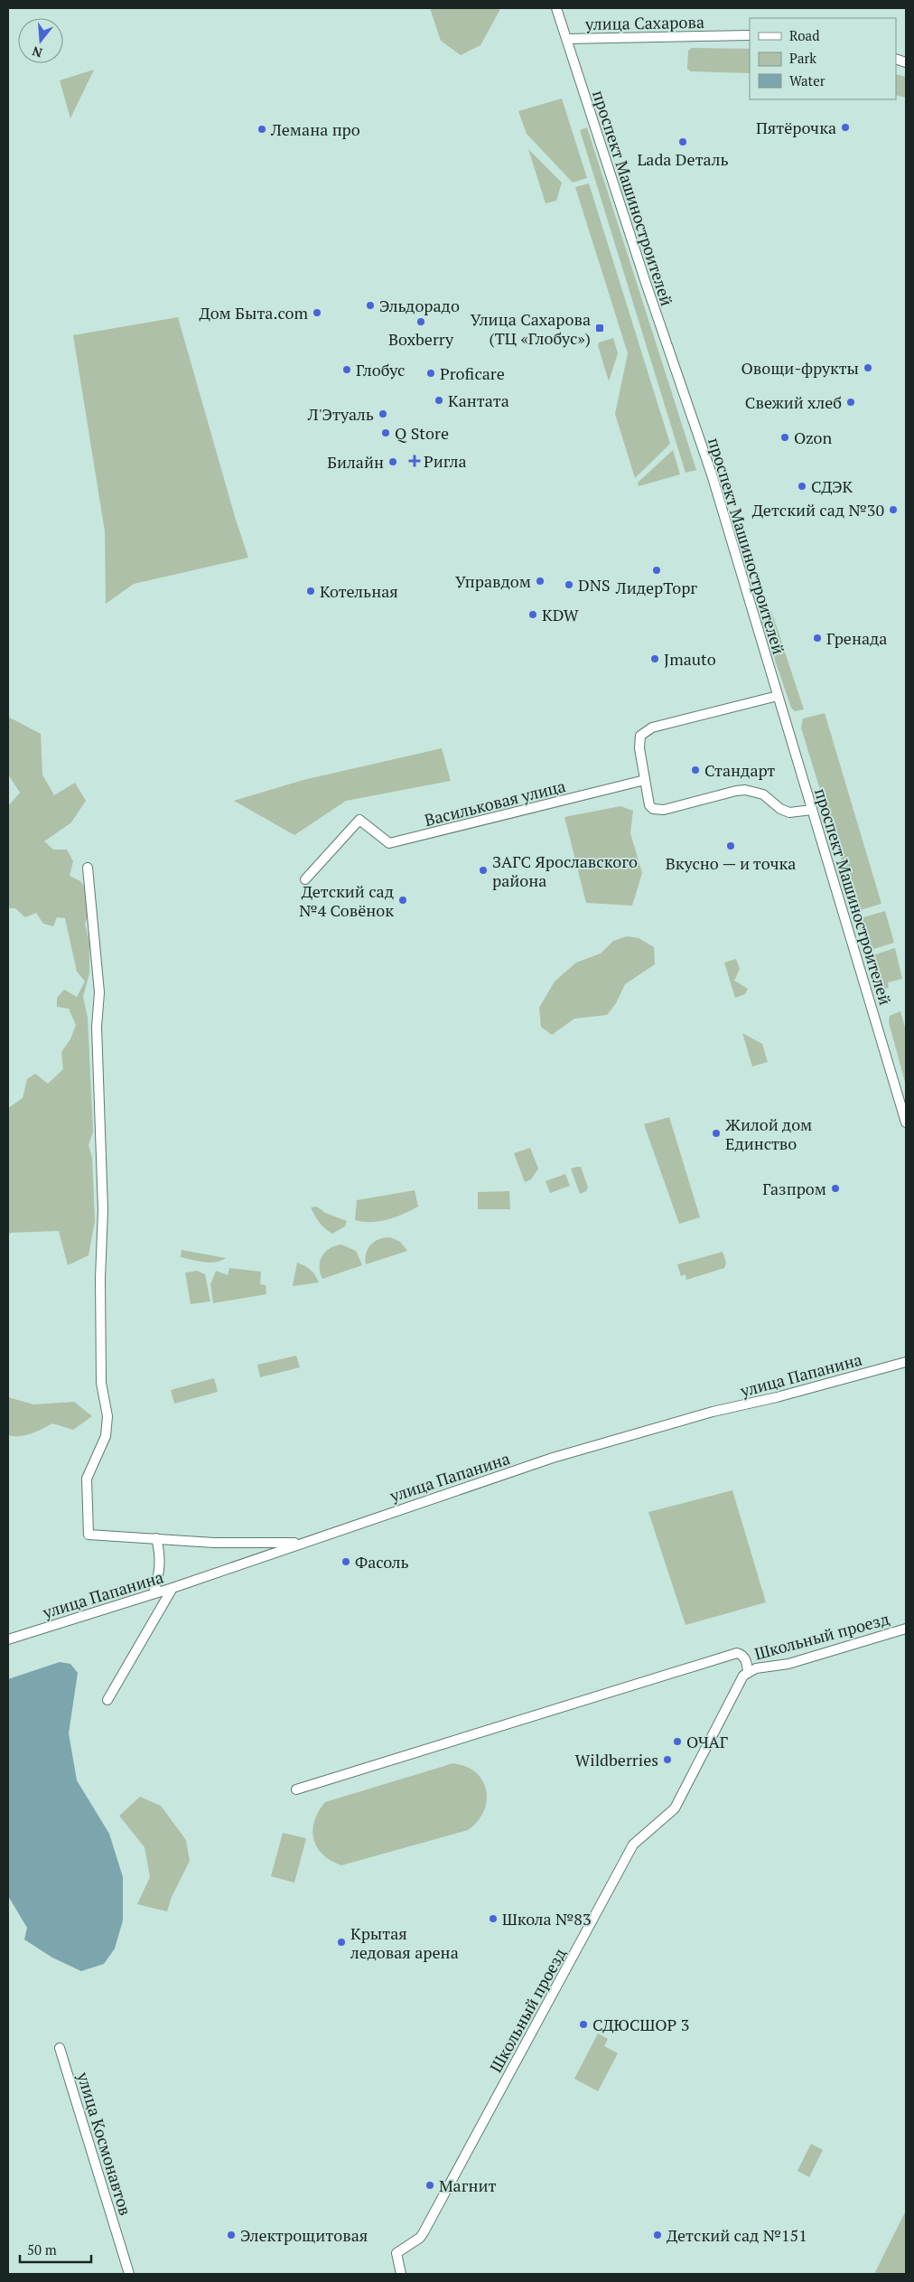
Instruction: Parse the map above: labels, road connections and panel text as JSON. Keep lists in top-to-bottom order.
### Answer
{
  "streets": {
    "street": [
      "улица Сахарова",
      "проспект Машиностроителей",
      "Васильковая улица",
      "улица Папанина",
      "Школьный проезд",
      "улица Космонавтов"
    ]
  },
  "crossings": [
    ["улица Сахарова", "проспект Машиностроителей"]
  ],
  "places": {
    "other": [
      "Пятёрочка",
      "Лемана про",
      "Lada Dеталь",
      "Эльдорадо",
      "Дом Быта.com",
      "Boxberry",
      "Овощи-фрукты",
      "Глобус",
      "Proficare",
      "Кантата",
      "Свежий хлеб",
      "Л'Этуаль",
      "Q Store",
      "Ozon",
      "Билайн",
      "СДЭК",
      "Детский сад №30",
      "ЛидерТорг",
      "Управдом",
      "DNS",
      "Котельная",
      "KDW",
      "Гренада",
      "Jmauto",
      "Стандарт",
      "Вкусно — и точка",
      "ЗАГС Ярославского района",
      "Детский сад №4 Совёнок",
      "Жилой дом Единство",
      "Газпром",
      "Фасоль",
      "ОЧАГ",
      "Wildberries",
      "Школа №83",
      "Крытая ледовая арена",
      "СДЮСШОР 3",
      "Магнит",
      "Электрощитовая",
      "Детский сад №151"
    ],
    "transit": ["Улица Сахарова (ТЦ «Глобус»)"],
    "health": ["Ригла"]
  },
  "legend": ["Road", "Park", "Water"],
  "scale_bar": "50 m",
  "north": "bottom"
}
